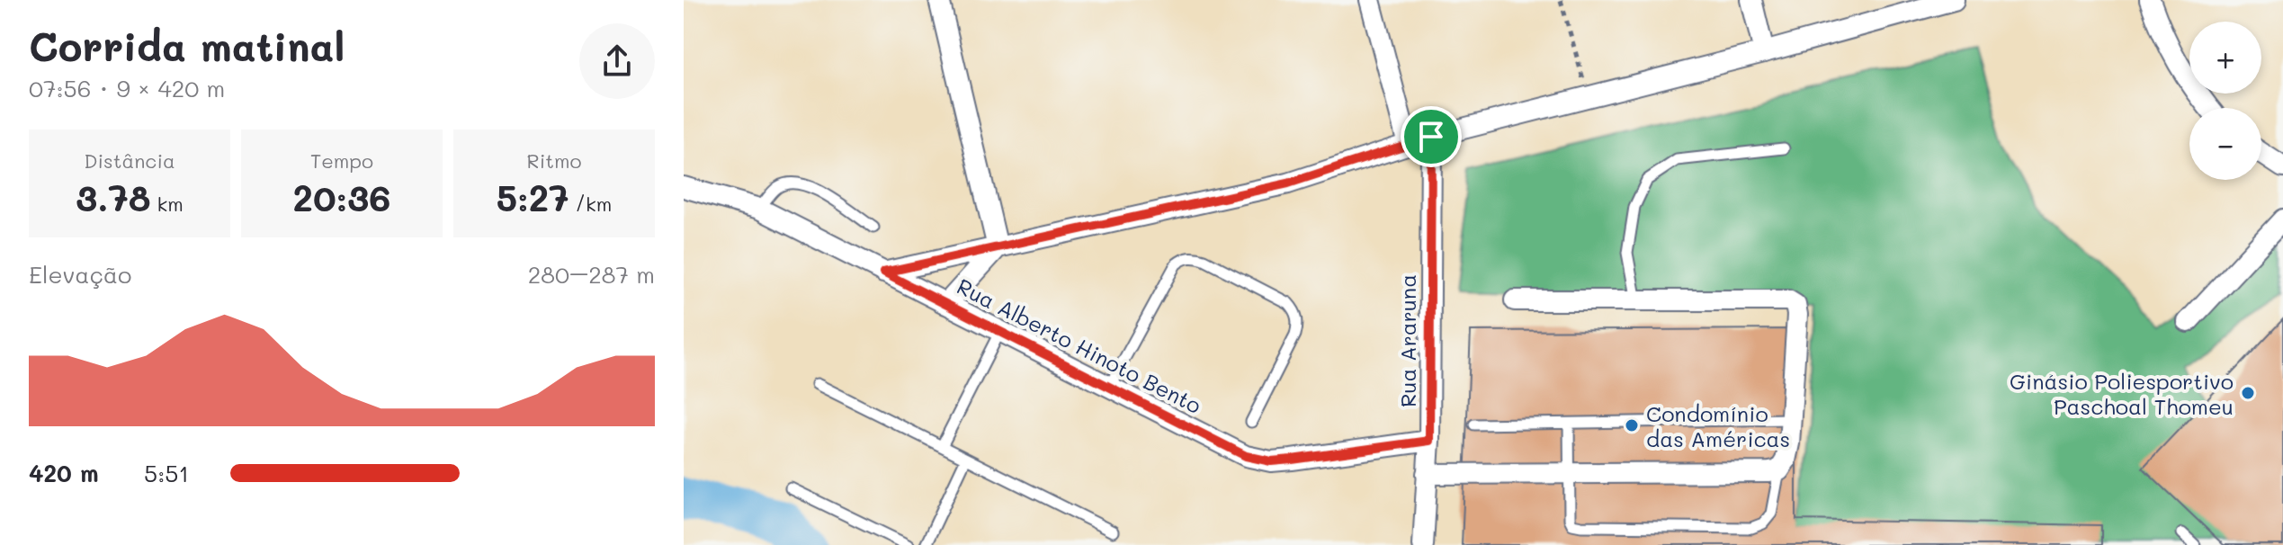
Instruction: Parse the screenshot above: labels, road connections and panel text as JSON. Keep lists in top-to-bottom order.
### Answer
{
  "streets": {
    "street": ["Rua Araruna", "Rua Alberto Hinoto Bento"]
  },
  "crossings": [
    ["Rua Araruna", "Rua Alberto Hinoto Bento"]
  ],
  "places": ["Ginásio Poliesportivo Paschoal Thomeu", "Condomínio das Américas"],
  "page": {
    "heading": ["Corrida matinal", "07:56 · 9 × 420 m"],
    "map_buttons": ["+", "−"],
    "stats": [
      ["Distância", "3.78 km"],
      ["Tempo", "20:36"],
      ["Ritmo", "5:27 /km"]
    ],
    "chart": ["Elevação", "280–287 m"],
    "list": [
      {
        "name": "420 m",
        "note": "5:51"
      }
    ]
  }
}
